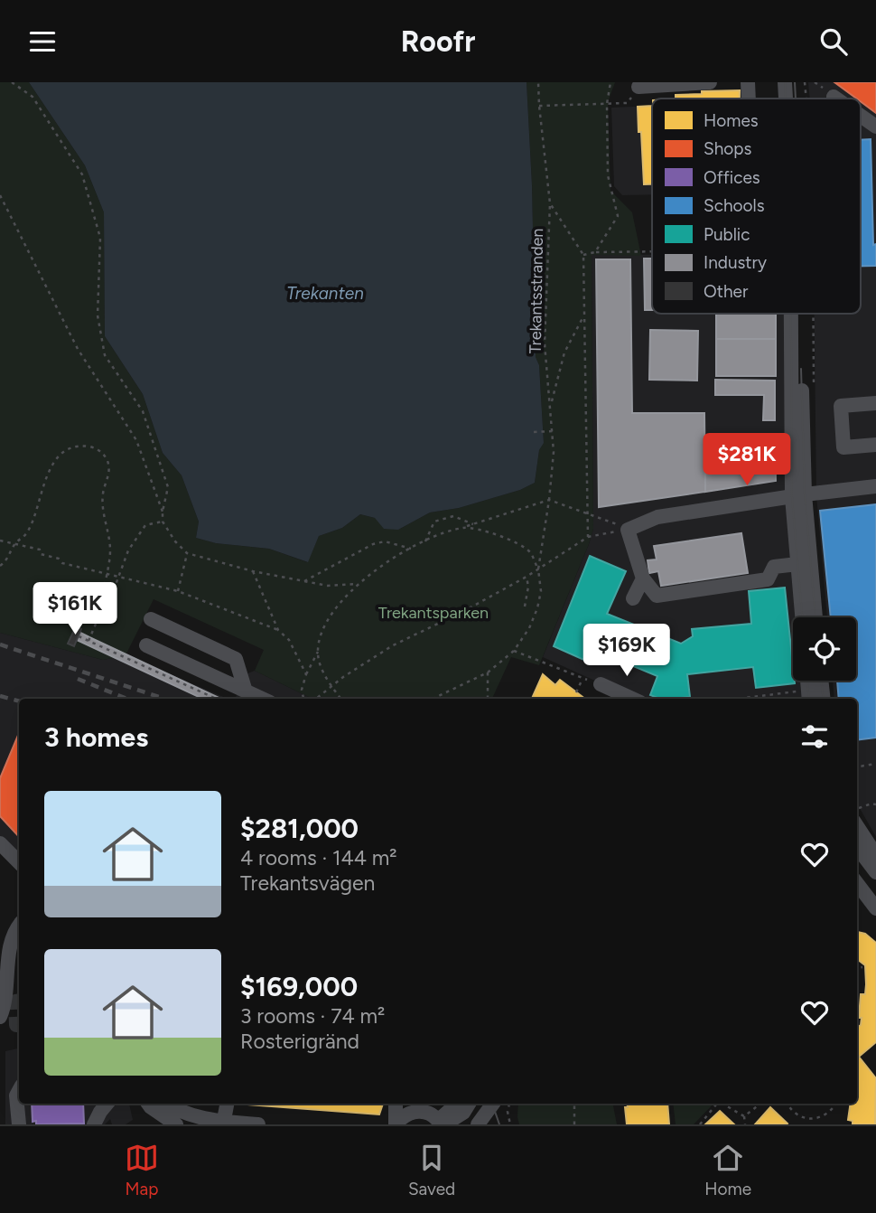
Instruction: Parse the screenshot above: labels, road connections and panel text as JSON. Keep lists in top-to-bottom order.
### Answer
{
  "streets": {
    "path": ["Trekantsstranden"]
  },
  "water": ["Trekanten"],
  "parks": ["Trekantsparken"],
  "legend": [
    "Homes",
    "Shops",
    "Offices",
    "Schools",
    "Public",
    "Industry",
    "Other"
  ],
  "page": {
    "header": "Roofr",
    "price": ["$281K", "$161K", "$169K"],
    "heading": "3 homes",
    "list": [
      {
        "name": "$281,000",
        "note": "4 rooms · 144 m² · Trekantsvägen"
      },
      {
        "name": "$169,000",
        "note": "3 rooms · 74 m² · Rosterigränd"
      }
    ],
    "tabs": ["Map", "Saved", "Home"]
  }
}
